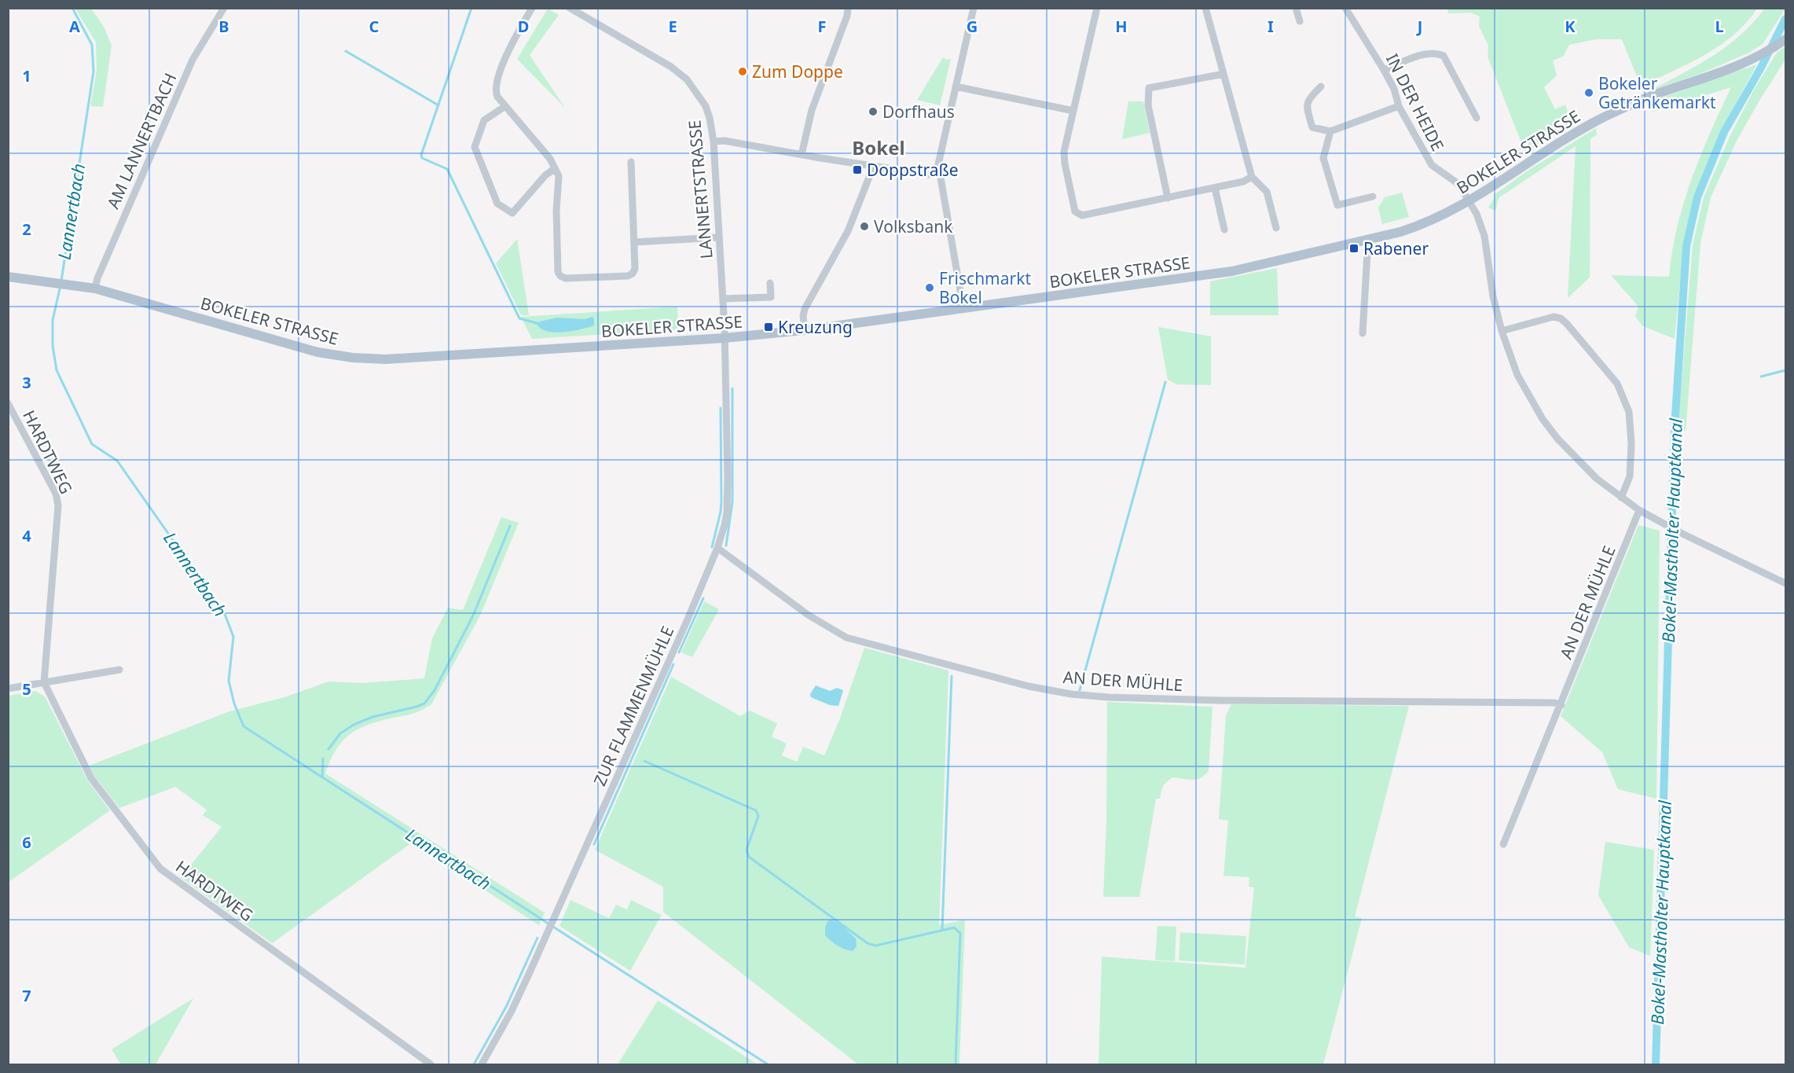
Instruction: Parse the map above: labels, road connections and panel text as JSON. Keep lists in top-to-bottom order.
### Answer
{
  "streets": {
    "main road": ["BOKELER STRASSE"],
    "street": [
      "IN DER HEIDE",
      "AM LANNERTBACH",
      "LANNERTSTRASSE",
      "HARDTWEG",
      "AN DER MÜHLE",
      "ZUR FLAMMENMÜHLE"
    ]
  },
  "crossings": [
    ["IN DER HEIDE", "BOKELER STRASSE"],
    ["IN DER HEIDE", "AN DER MÜHLE"],
    ["AM LANNERTBACH", "BOKELER STRASSE"],
    ["BOKELER STRASSE", "LANNERTSTRASSE"],
    ["BOKELER STRASSE", "ZUR FLAMMENMÜHLE"],
    ["LANNERTSTRASSE", "ZUR FLAMMENMÜHLE"],
    ["AN DER MÜHLE", "ZUR FLAMMENMÜHLE"]
  ],
  "districts": ["Bokel"],
  "water": ["Lannertbach", "Bokel-Mastholter Hauptkanal"],
  "places": {
    "other": [
      "Zum Doppe",
      "Bokeler Getränkemarkt",
      "Dorfhaus",
      "Volksbank",
      "Frischmarkt Bokel"
    ],
    "transit": ["Doppstraße", "Rabener", "Kreuzung"]
  },
  "grid": {
    "columns": [
      "A",
      "B",
      "C",
      "D",
      "E",
      "F",
      "G",
      "H",
      "I",
      "J",
      "K",
      "L"
    ],
    "rows": [
      "1",
      "2",
      "3",
      "4",
      "5",
      "6",
      "7"
    ]
  }
}
